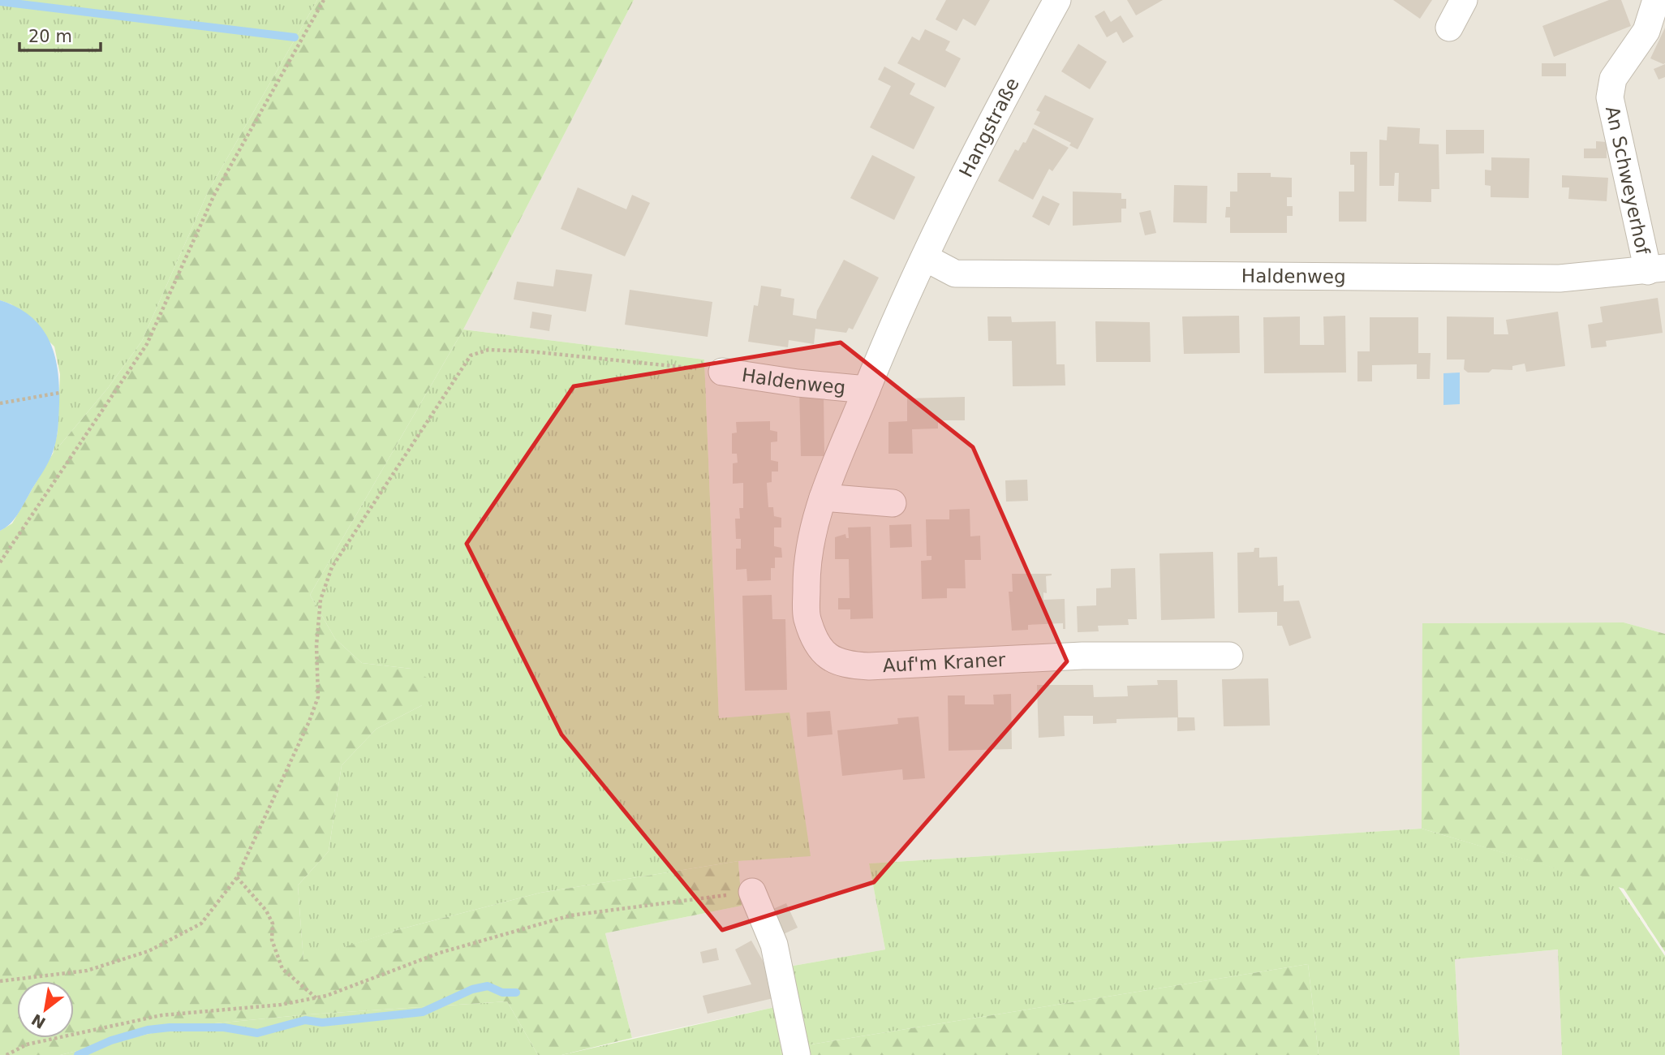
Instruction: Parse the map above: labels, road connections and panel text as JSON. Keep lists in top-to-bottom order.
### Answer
{
  "streets": {
    "street": [
      "Hangstraße",
      "An Schweyerhof",
      "Haldenweg",
      "Auf'm Kraner"
    ]
  },
  "crossings": [
    ["Hangstraße", "Haldenweg"],
    ["Hangstraße", "Auf'm Kraner"],
    ["An Schweyerhof", "Haldenweg"],
    ["Haldenweg", "Auf'm Kraner"]
  ],
  "scale_bar": "20 m",
  "north": "bottom left"
}
